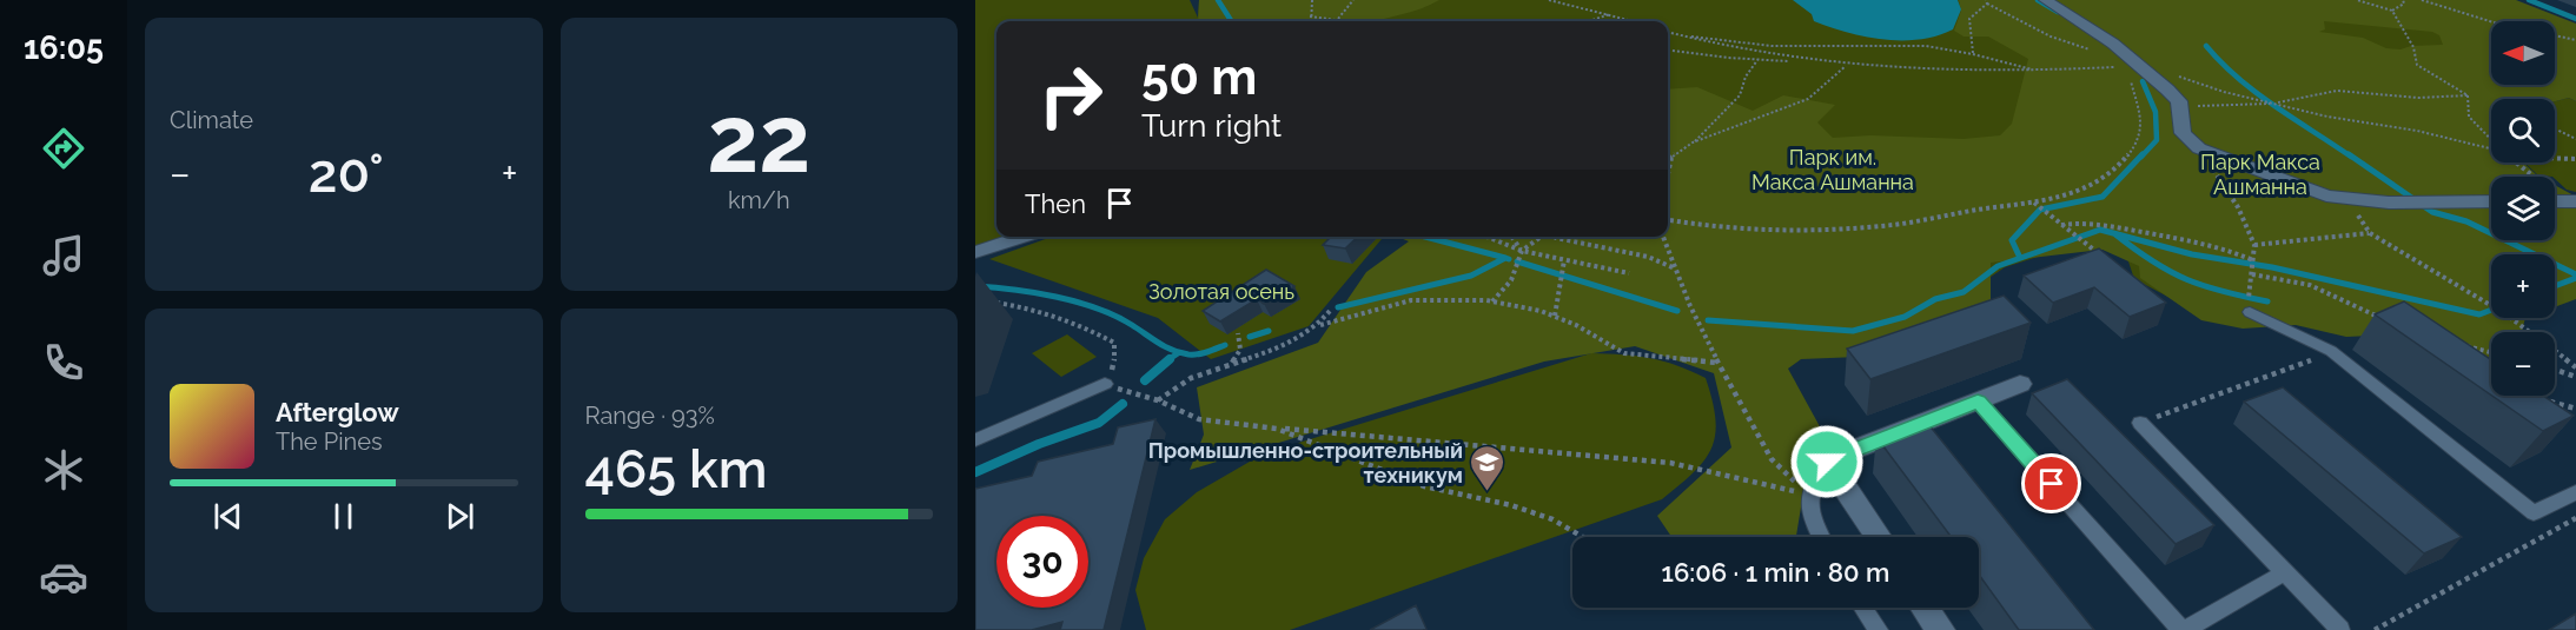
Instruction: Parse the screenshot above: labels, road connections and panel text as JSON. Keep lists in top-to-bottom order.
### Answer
{
  "parks": ["Парк им. Макса Ашманна", "Парк Макса Ашманна", "Золотая осень"],
  "places": {
    "school or university": ["Промышленно-строительный техникум"]
  },
  "north": "left",
  "page": {
    "tabs": "16:05",
    "tile": [
      "Climate",
      ["22", "km/h"],
      ["Range · 93%", "465 km"]
    ],
    "map_buttons": ["+", "−"],
    "turn": ["50 m", "Turn right"],
    "heat": ["−", "20°", "+"],
    "then": "Then",
    "song": ["Afterglow", "The Pines"],
    "limit": "30",
    "trip": "16:06 · 1 min · 80 m"
  }
}
